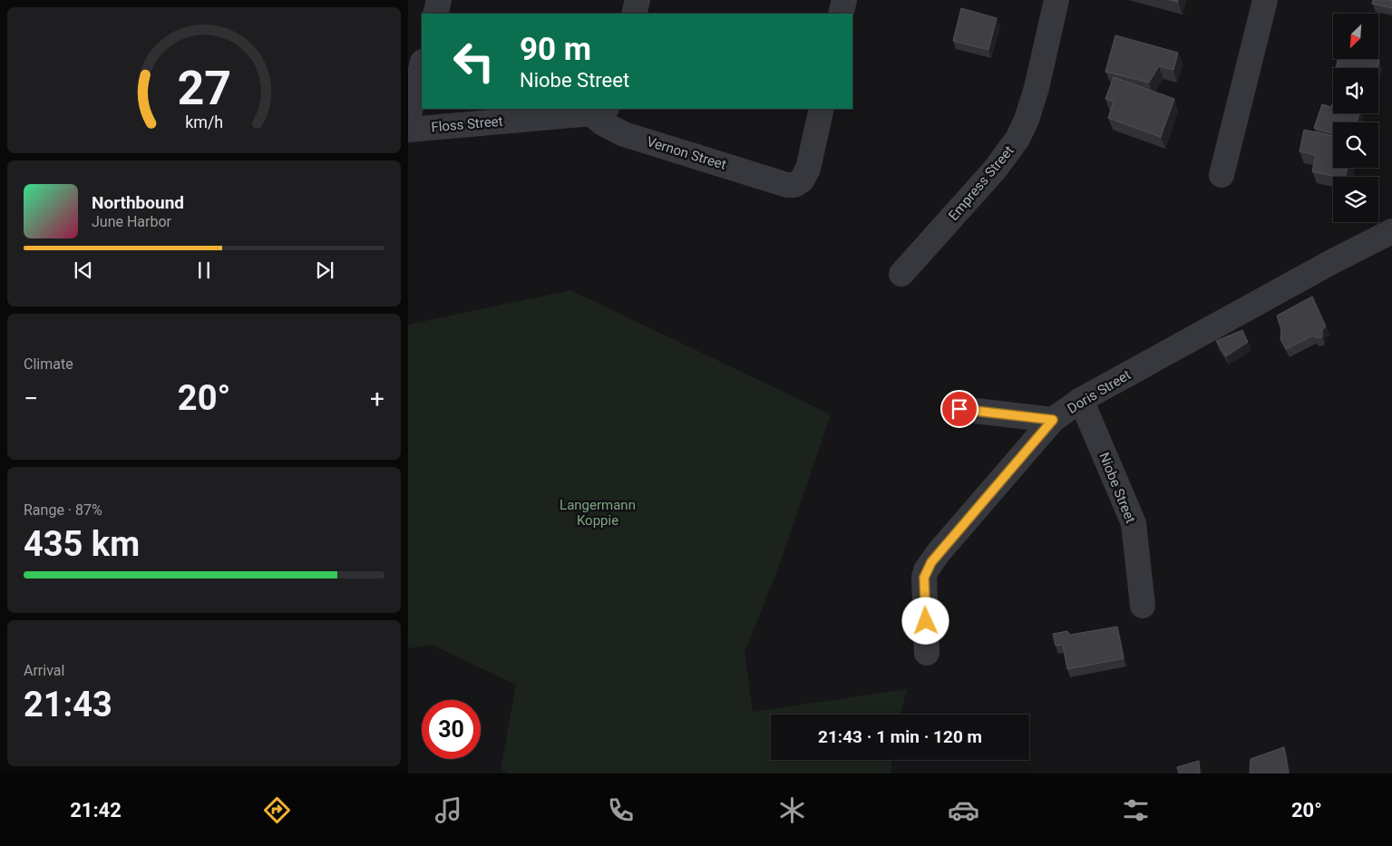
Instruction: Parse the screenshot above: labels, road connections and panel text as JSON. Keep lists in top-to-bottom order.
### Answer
{
  "streets": {
    "street": [
      "Floss Street",
      "Vernon Street",
      "Empress Street",
      "Doris Street",
      "Niobe Street"
    ]
  },
  "crossings": [
    ["Floss Street", "Vernon Street"],
    ["Doris Street", "Niobe Street"]
  ],
  "parks": ["Langermann Koppie"],
  "north": "bottom left",
  "page": {
    "turn": ["90 m", "Niobe Street"],
    "song": ["Northbound", "June Harbor"],
    "tile": [
      "Climate",
      ["Range · 87%", "435 km"],
      ["Arrival", "21:43"]
    ],
    "heat": ["−", "20°", "+"],
    "limit": "30",
    "trip": "21:43 · 1 min · 120 m",
    "tabs": ["21:42", "20°"],
    "gauge": ["27", "km/h"]
  }
}
